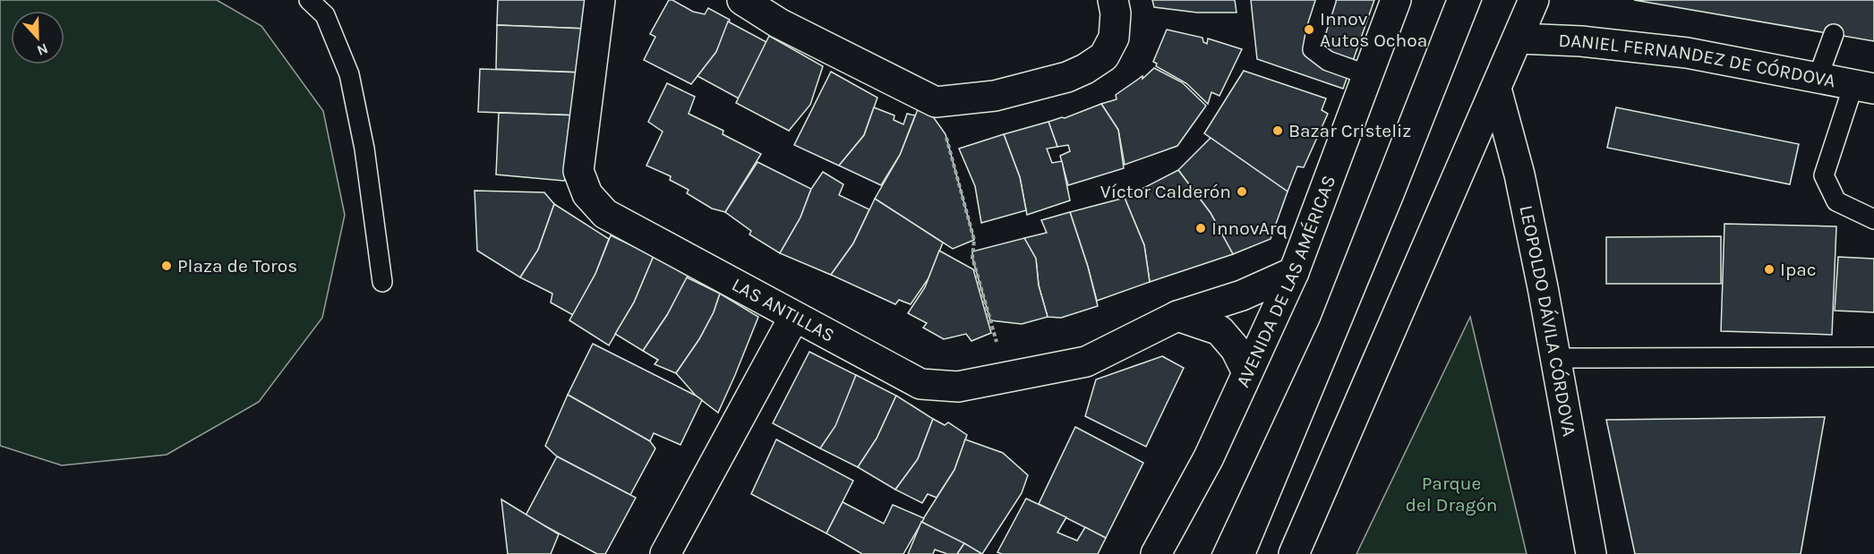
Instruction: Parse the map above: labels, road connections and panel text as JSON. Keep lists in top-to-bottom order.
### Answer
{
  "streets": {
    "street": [
      "DANIEL FERNANDEZ DE CÓRDOVA",
      "AVENIDA DE LAS AMÉRICAS",
      "LAS ANTILLAS",
      "LEOPOLDO DÁVILA CÓRDOVA"
    ]
  },
  "crossings": [
    ["AVENIDA DE LAS AMÉRICAS", "LAS ANTILLAS"]
  ],
  "parks": ["Parque del Dragón"],
  "places": [
    "Innov Autos Ochoa",
    "Bazar Cristeliz",
    "Víctor Calderón",
    "InnovArq",
    "Plaza de Toros",
    "Ipac"
  ],
  "north": "bottom"
}
